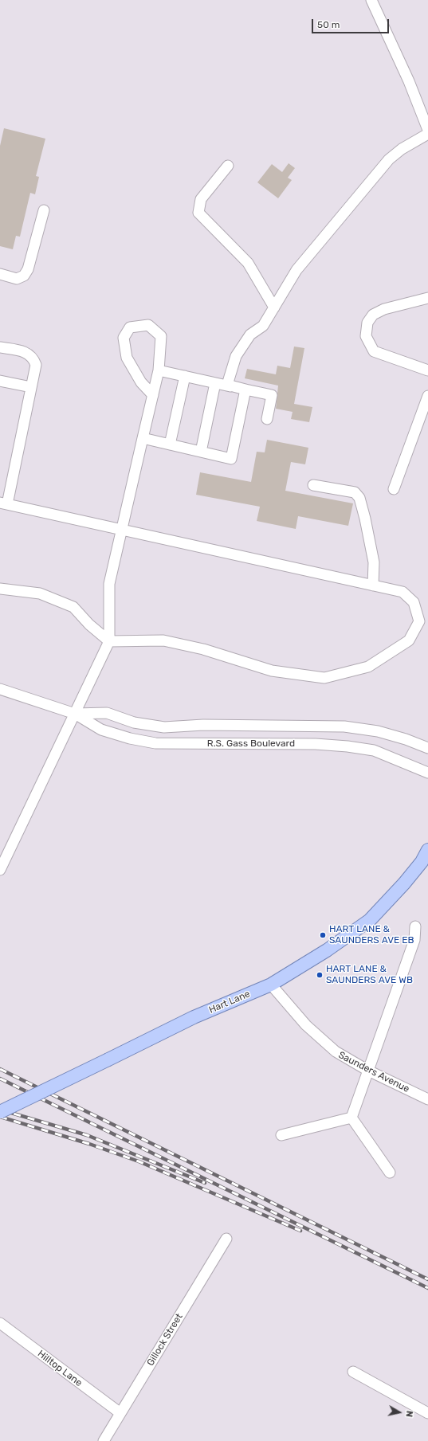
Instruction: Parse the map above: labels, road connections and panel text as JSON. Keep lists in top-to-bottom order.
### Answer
{
  "streets": {
    "main road": ["Hart Lane"],
    "street": [
      "R.S. Gass Boulevard",
      "Saunders Avenue",
      "Gillock Street",
      "Hilltop Lane"
    ]
  },
  "crossings": [
    ["Hart Lane", "Saunders Avenue"],
    ["Gillock Street", "Hilltop Lane"]
  ],
  "places": ["HART LANE & SAUNDERS AVE EB", "HART LANE & SAUNDERS AVE WB"],
  "scale_bar": "50 m",
  "north": "right"
}
